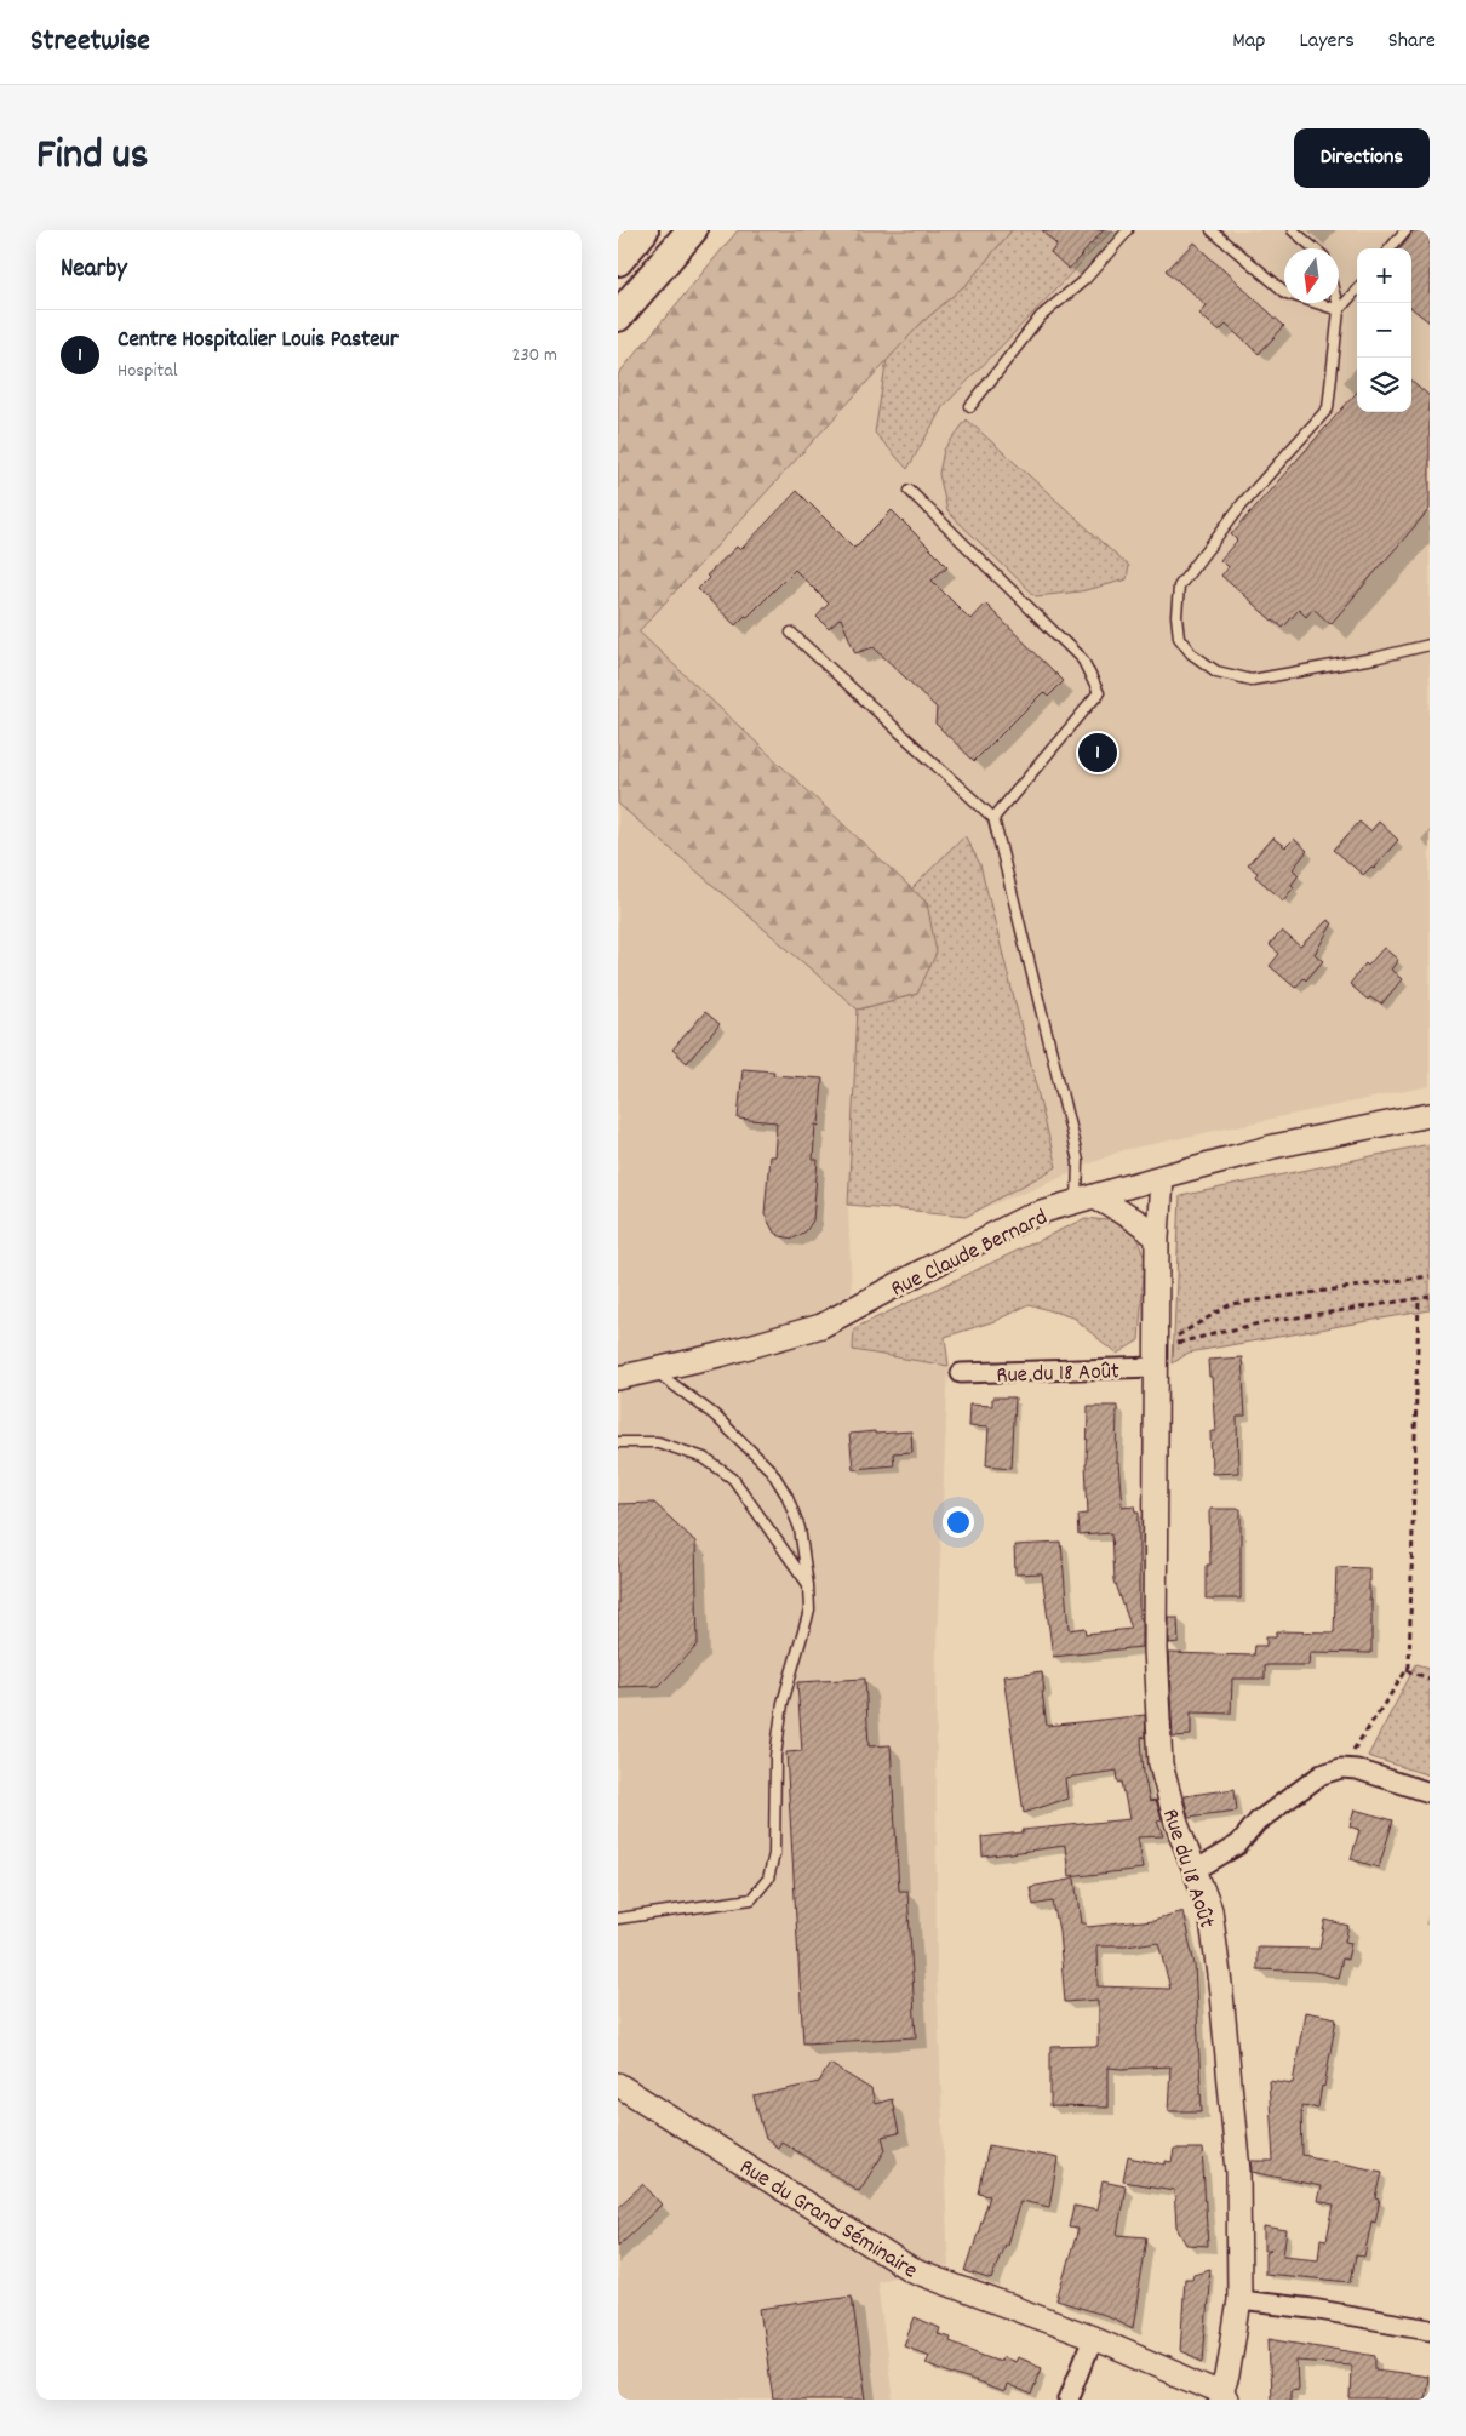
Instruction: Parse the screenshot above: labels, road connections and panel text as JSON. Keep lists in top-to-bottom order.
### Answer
{
  "streets": {
    "street": ["Rue Claude Bernard", "Rue du 18 Août", "Rue du Grand Séminaire"]
  },
  "crossings": [
    ["Rue Claude Bernard", "Rue du 18 Août"],
    ["Rue du 18 Août", "Rue du Grand Séminaire"]
  ],
  "north": "bottom",
  "page": {
    "header": "Streetwise",
    "nav": ["Map", "Layers", "Share"],
    "title": "Find us",
    "buttons": "Directions",
    "heading": "Nearby",
    "map_buttons": ["+", "−"],
    "list": [
      {
        "mark": "1",
        "name": "Centre Hospitalier Louis Pasteur",
        "note": "Hospital",
        "value": "230 m"
      }
    ],
    "pins": "1"
  }
}
